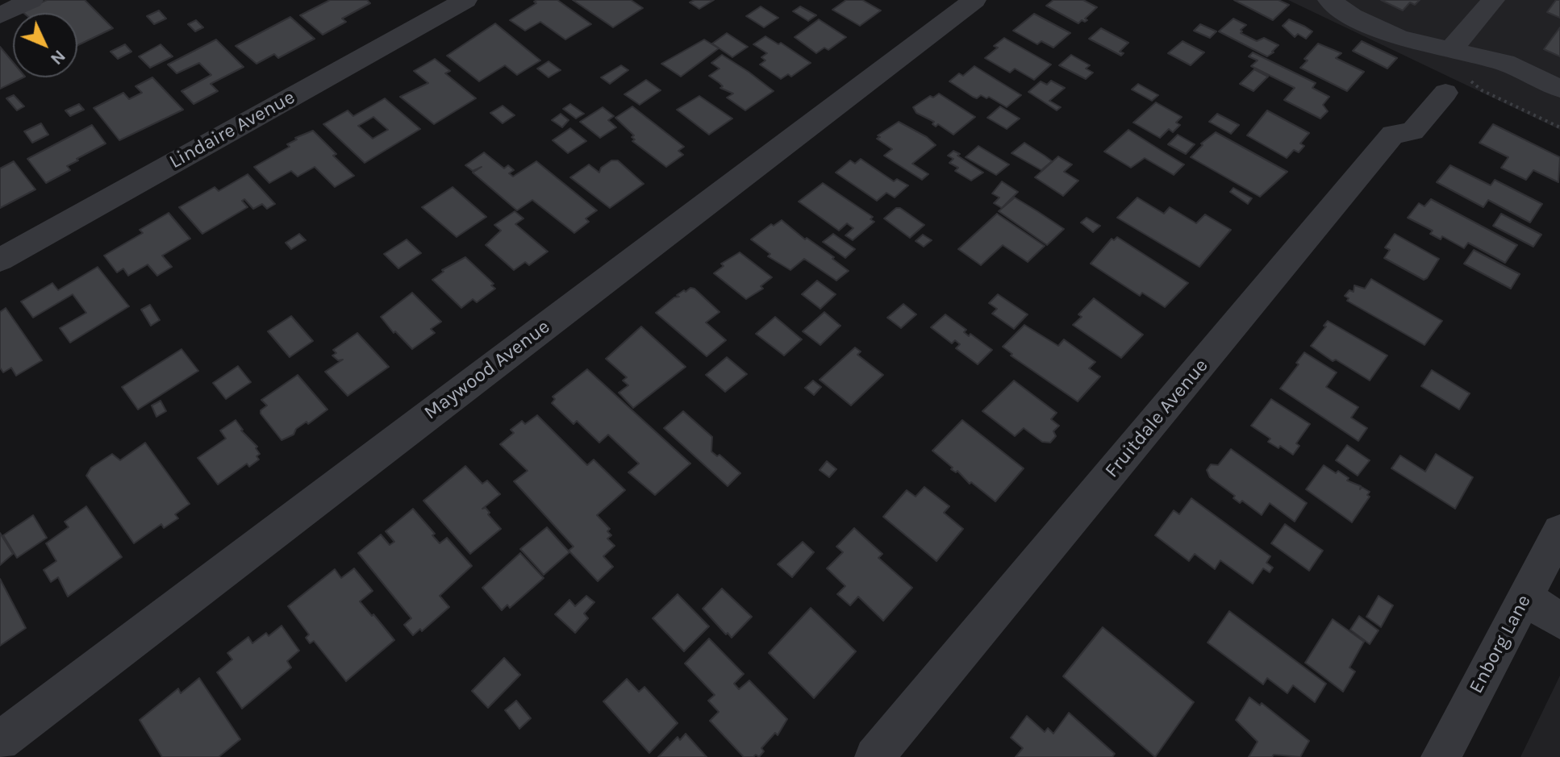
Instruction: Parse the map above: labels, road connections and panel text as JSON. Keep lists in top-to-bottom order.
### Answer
{
  "streets": {
    "street": [
      "Lindaire Avenue",
      "Maywood Avenue",
      "Fruitdale Avenue",
      "Enborg Lane"
    ]
  },
  "north": "bottom right"
}
